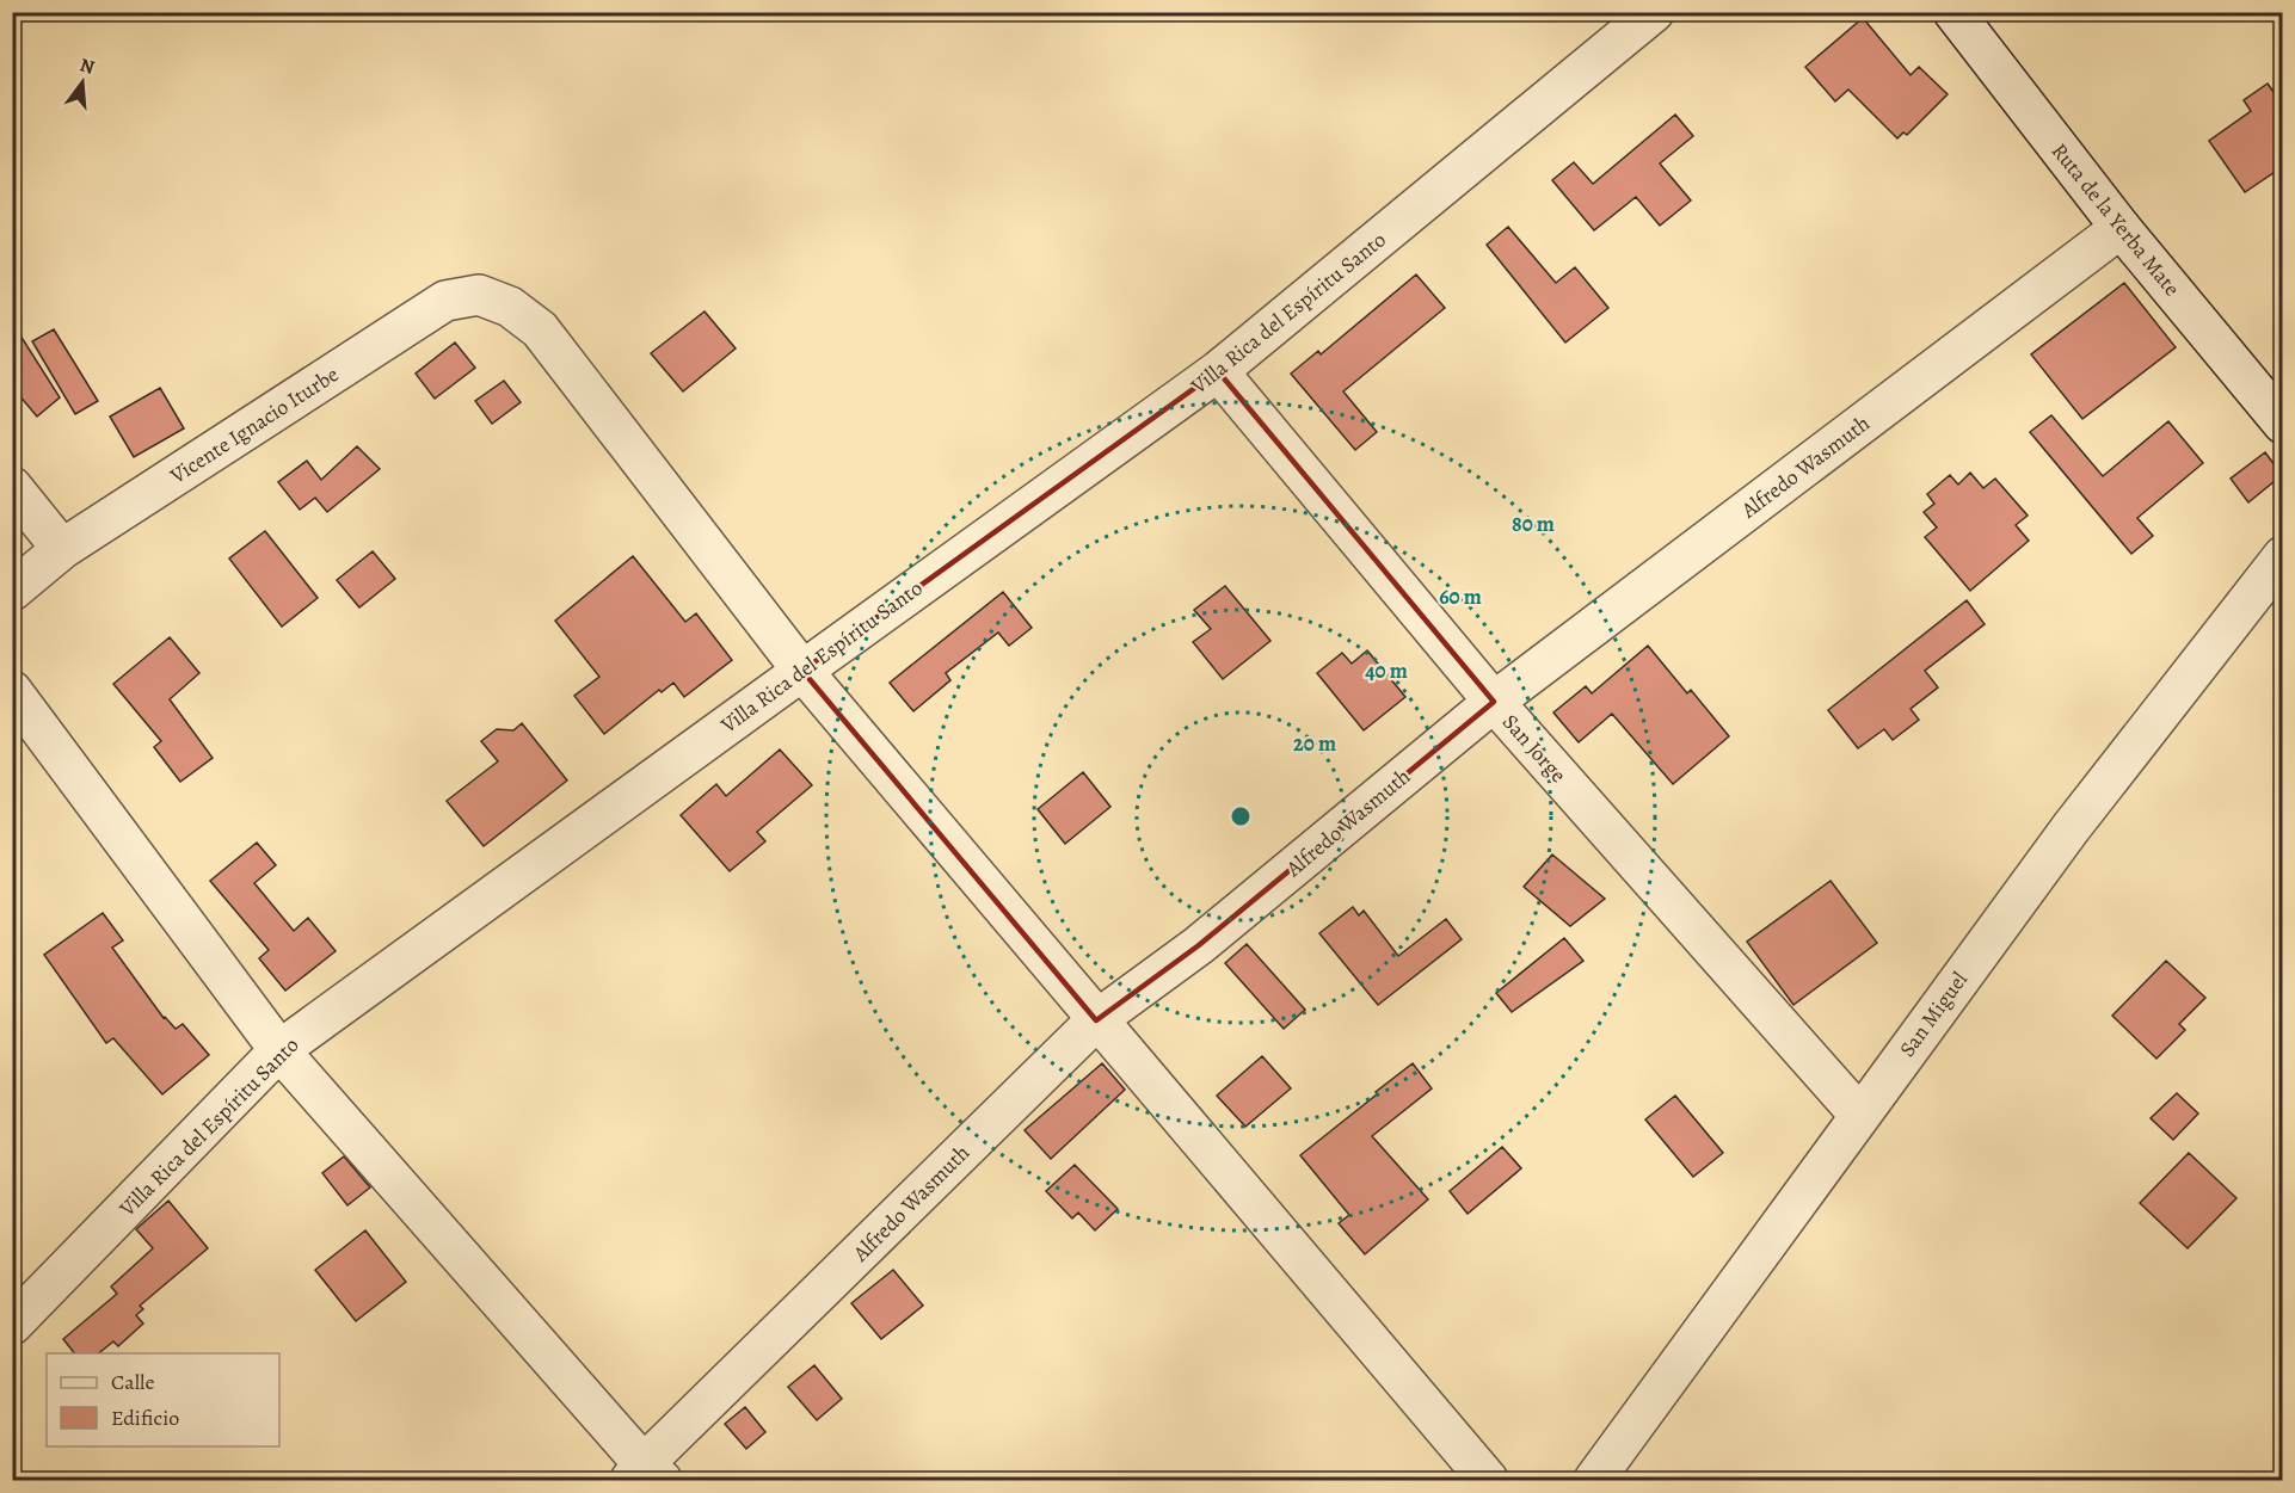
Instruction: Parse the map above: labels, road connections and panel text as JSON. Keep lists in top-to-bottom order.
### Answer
{
  "streets": {
    "street": [
      "Ruta de la Yerba Mate",
      "Villa Rica del Espíritu Santo",
      "Vicente Ignacio Iturbe",
      "Alfredo Wasmuth",
      "San Jorge",
      "San Miguel"
    ]
  },
  "crossings": [
    ["Ruta de la Yerba Mate", "Alfredo Wasmuth"],
    ["Villa Rica del Espíritu Santo", "Vicente Ignacio Iturbe"],
    ["Villa Rica del Espíritu Santo", "San Jorge"],
    ["Vicente Ignacio Iturbe", "Alfredo Wasmuth"],
    ["Alfredo Wasmuth", "San Jorge"],
    ["San Jorge", "San Miguel"]
  ],
  "legend": ["Calle", "Edificio"],
  "north": "top",
  "rings": [
    "80 m",
    "60 m",
    "40 m",
    "20 m"
  ]
}
